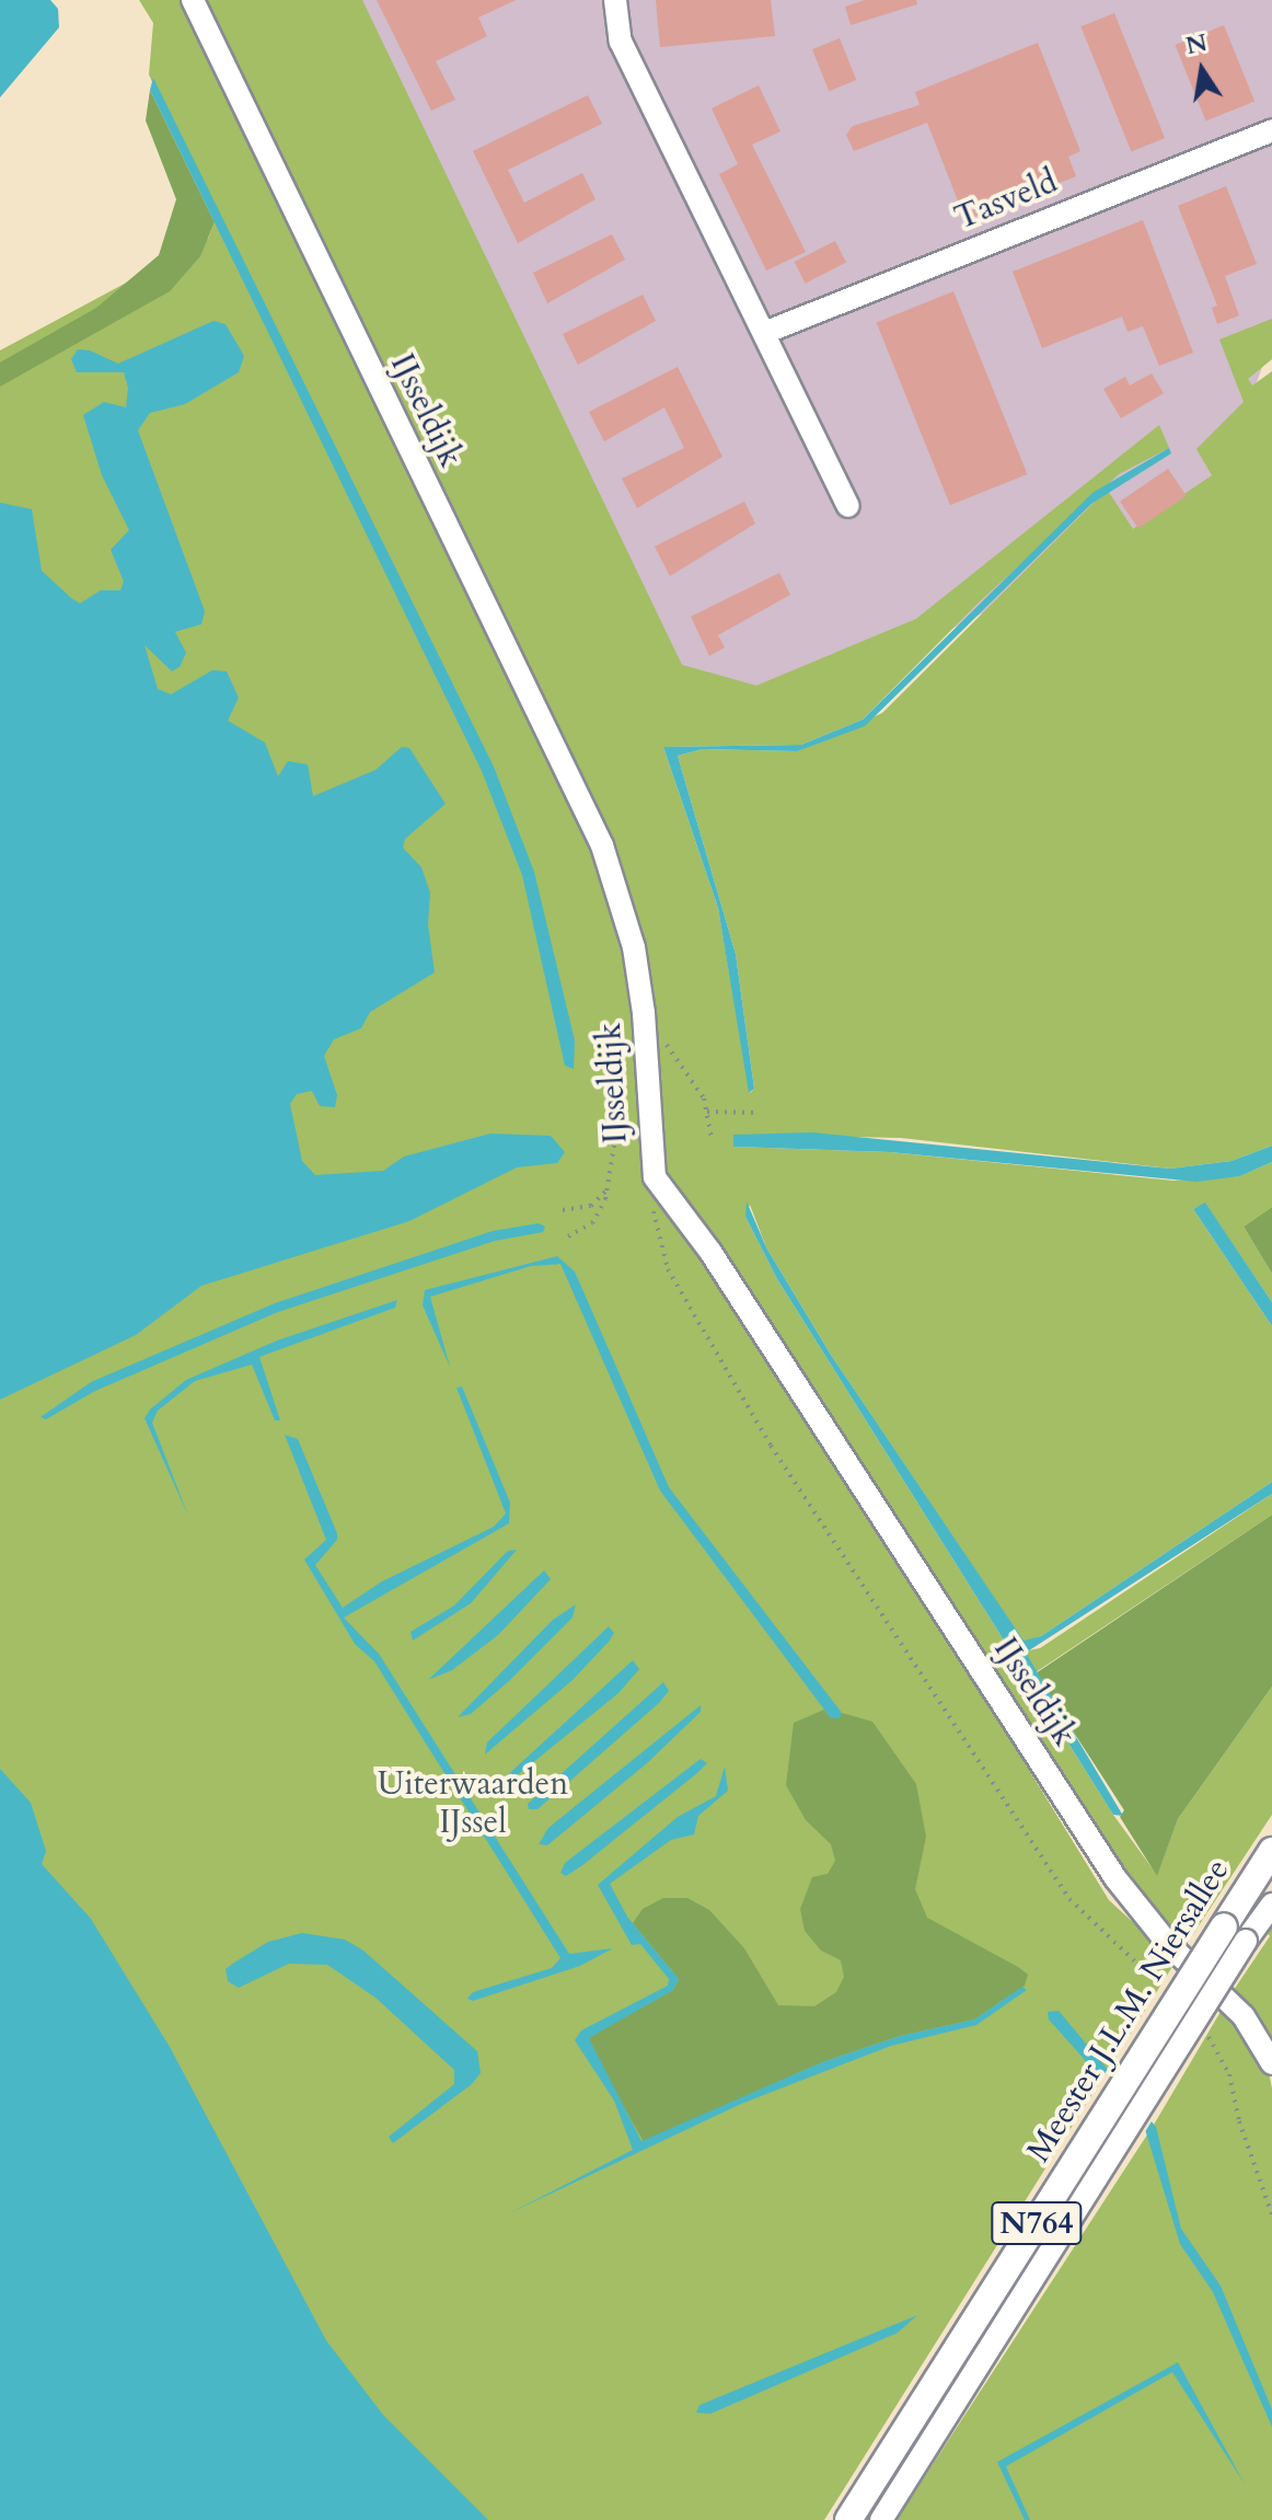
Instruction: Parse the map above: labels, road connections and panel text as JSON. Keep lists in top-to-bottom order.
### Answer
{
  "streets": {
    "main road": ["Meester J.L.M. Niersallee", "N764"],
    "street": ["Tasveld", "IJsseldijk"]
  },
  "parks": ["Uiterwaarden IJssel"],
  "north": "top"
}
